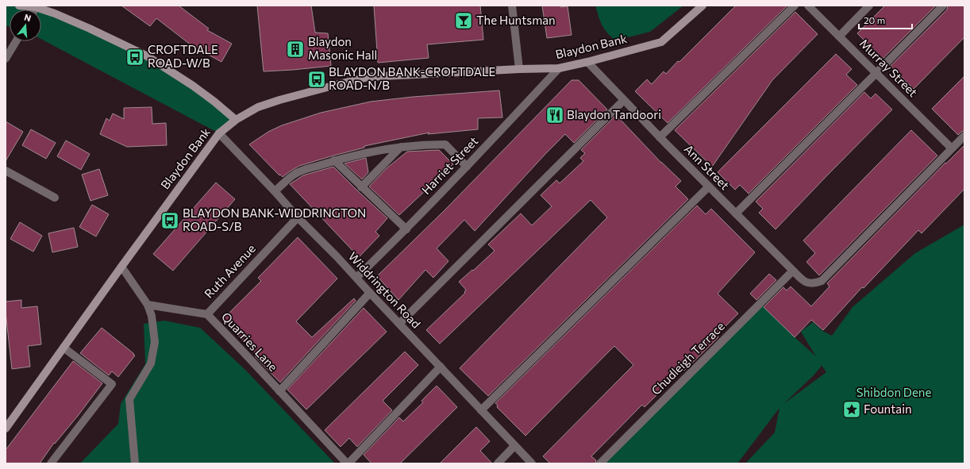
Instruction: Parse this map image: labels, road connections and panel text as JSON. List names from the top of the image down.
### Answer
{
  "streets": {
    "street": [
      "Blaydon Bank",
      "Murray Street",
      "Harriet Street",
      "Ann Street",
      "Ruth Avenue",
      "Widdrington Road",
      "Quarries Lane",
      "Chudleigh Terrace"
    ]
  },
  "crossings": [
    ["Blaydon Bank", "Harriet Street"],
    ["Blaydon Bank", "Ann Street"],
    ["Blaydon Bank", "Widdrington Road"],
    ["Murray Street", "Ann Street"],
    ["Harriet Street", "Widdrington Road"],
    ["Ann Street", "Chudleigh Terrace"],
    ["Ruth Avenue", "Widdrington Road"],
    ["Ruth Avenue", "Quarries Lane"]
  ],
  "parks": ["Shibdon Dene"],
  "places": {
    "bar": ["The Huntsman"],
    "building": ["Blaydon Masonic Hall"],
    "bus stop": ["CROFTDALE ROAD-W/B", "BLAYDON BANK-CROFTDALE ROAD-N/B", "BLAYDON BANK-WIDDRINGTON ROAD-S/B"],
    "restaurant": ["Blaydon Tandoori"],
    "place": ["Fountain"]
  },
  "scale_bar": "20 m",
  "north": "top"
}
